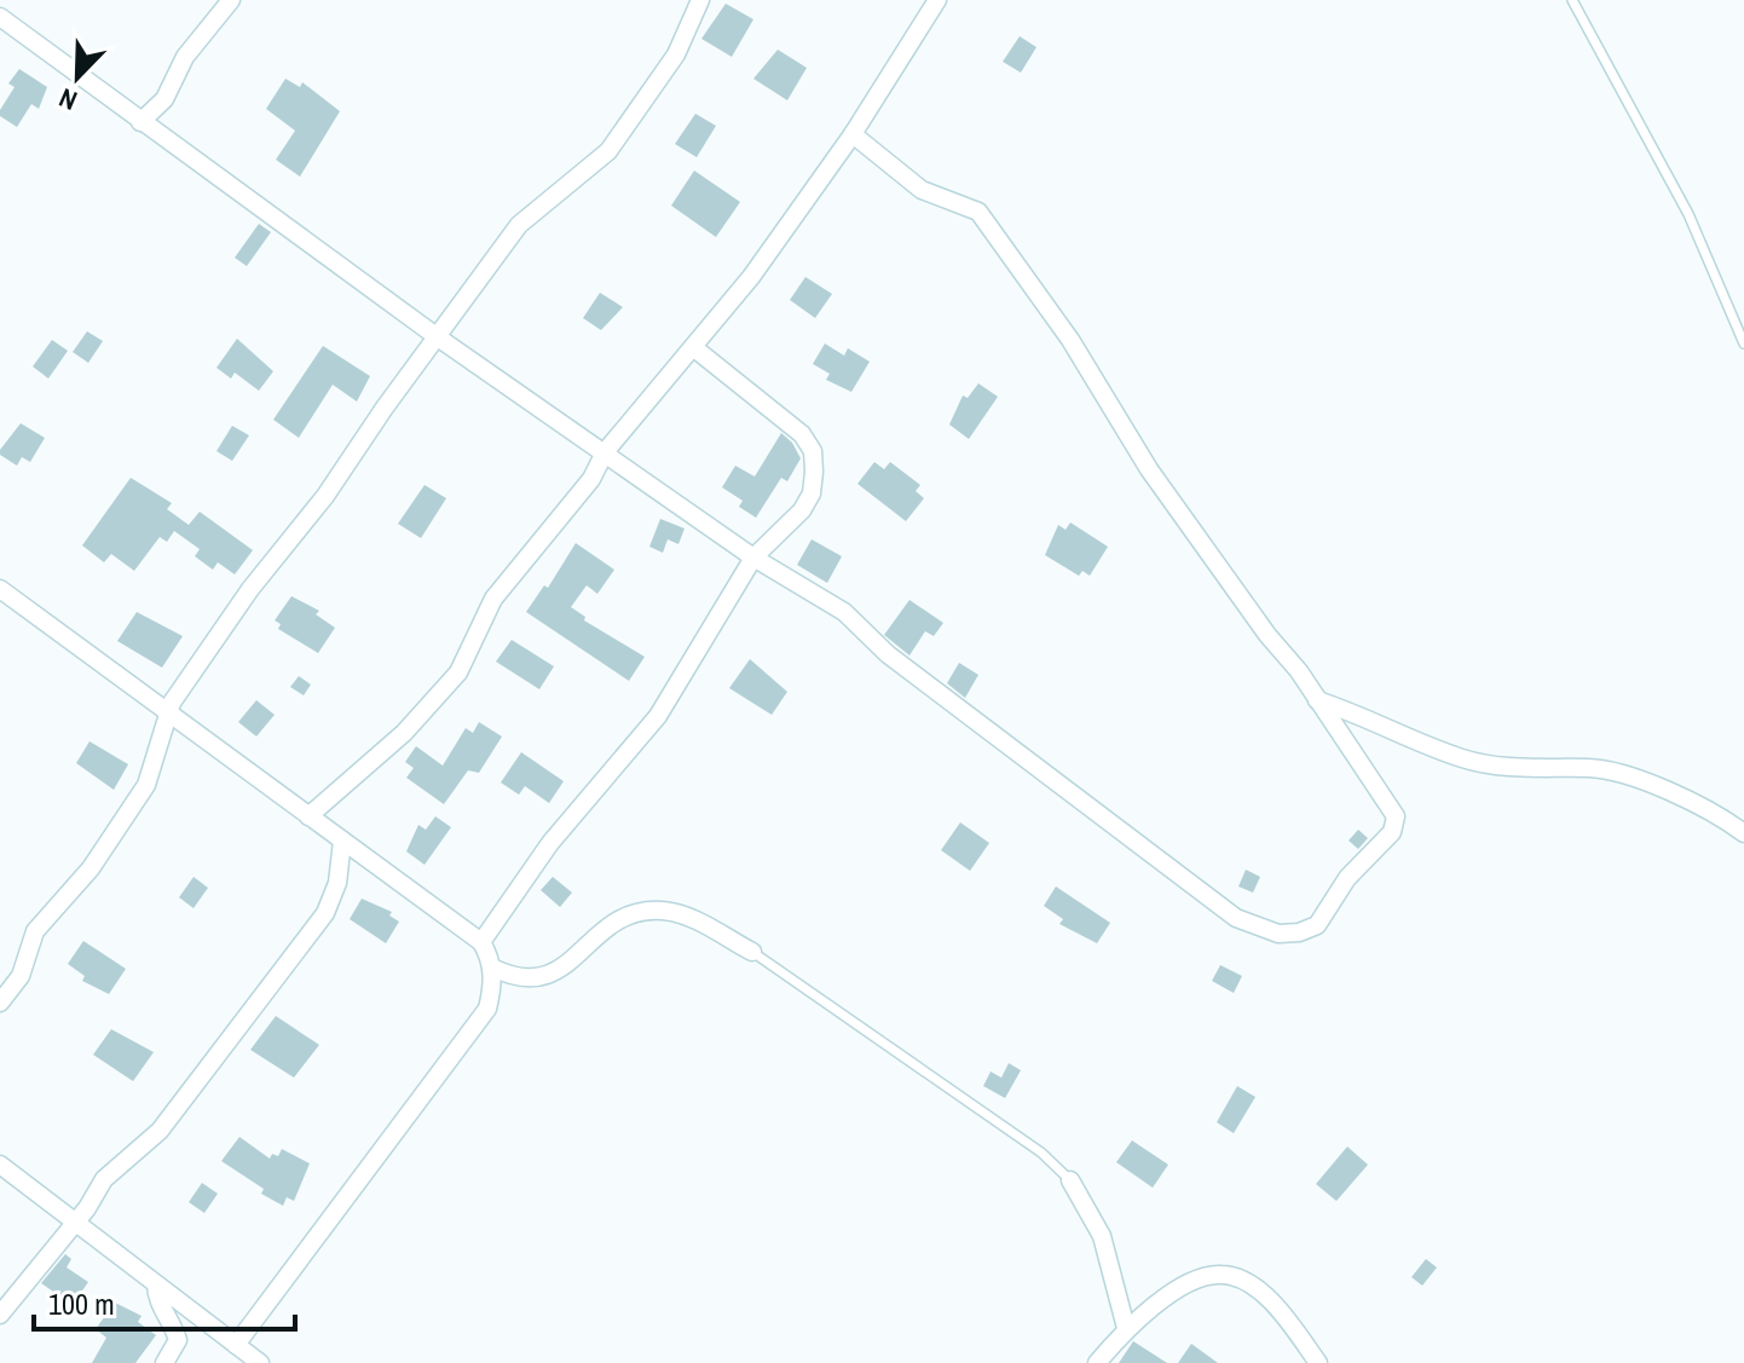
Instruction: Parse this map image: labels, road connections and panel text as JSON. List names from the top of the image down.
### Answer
{
  "scale_bar": "100 m",
  "north": "bottom left"
}
